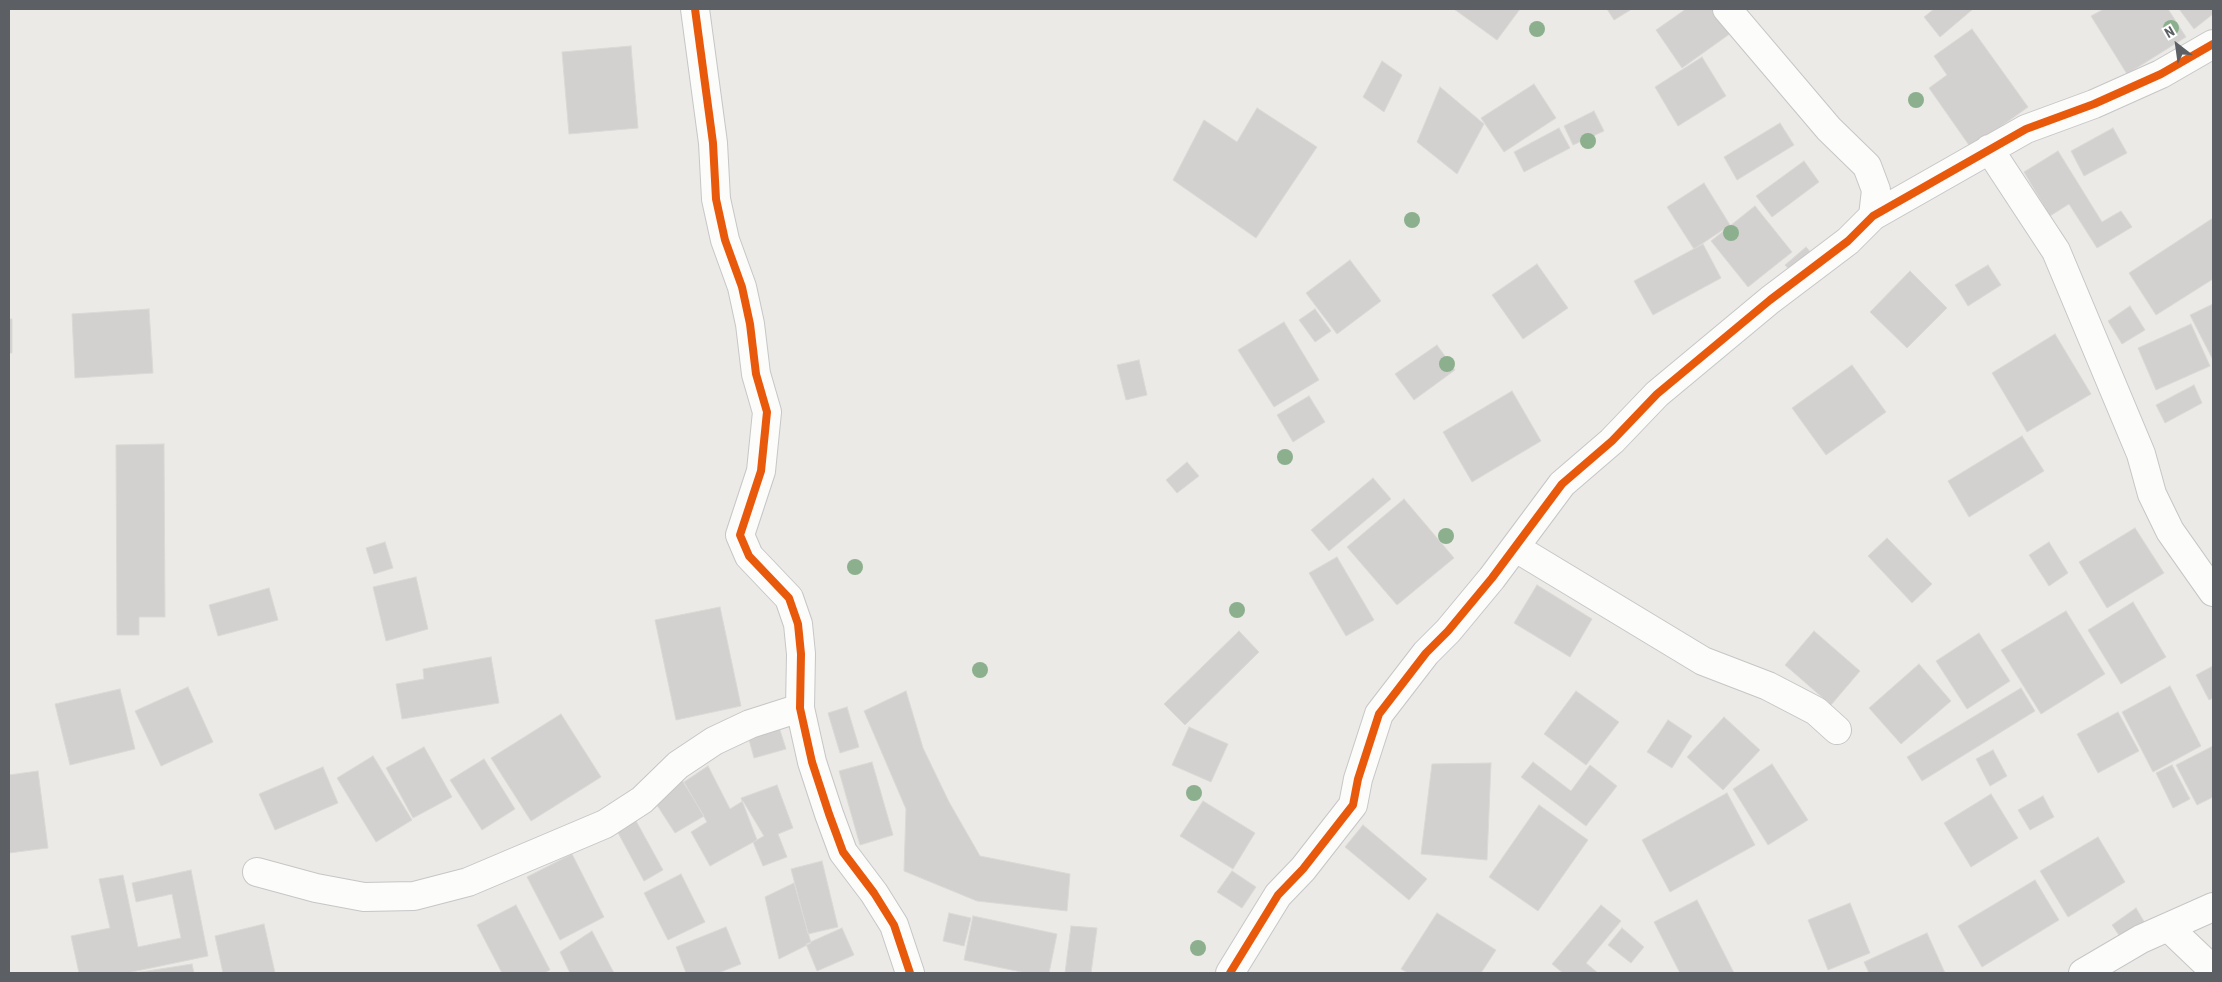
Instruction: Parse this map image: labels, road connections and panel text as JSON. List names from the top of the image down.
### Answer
{
  "north": "top left"
}
